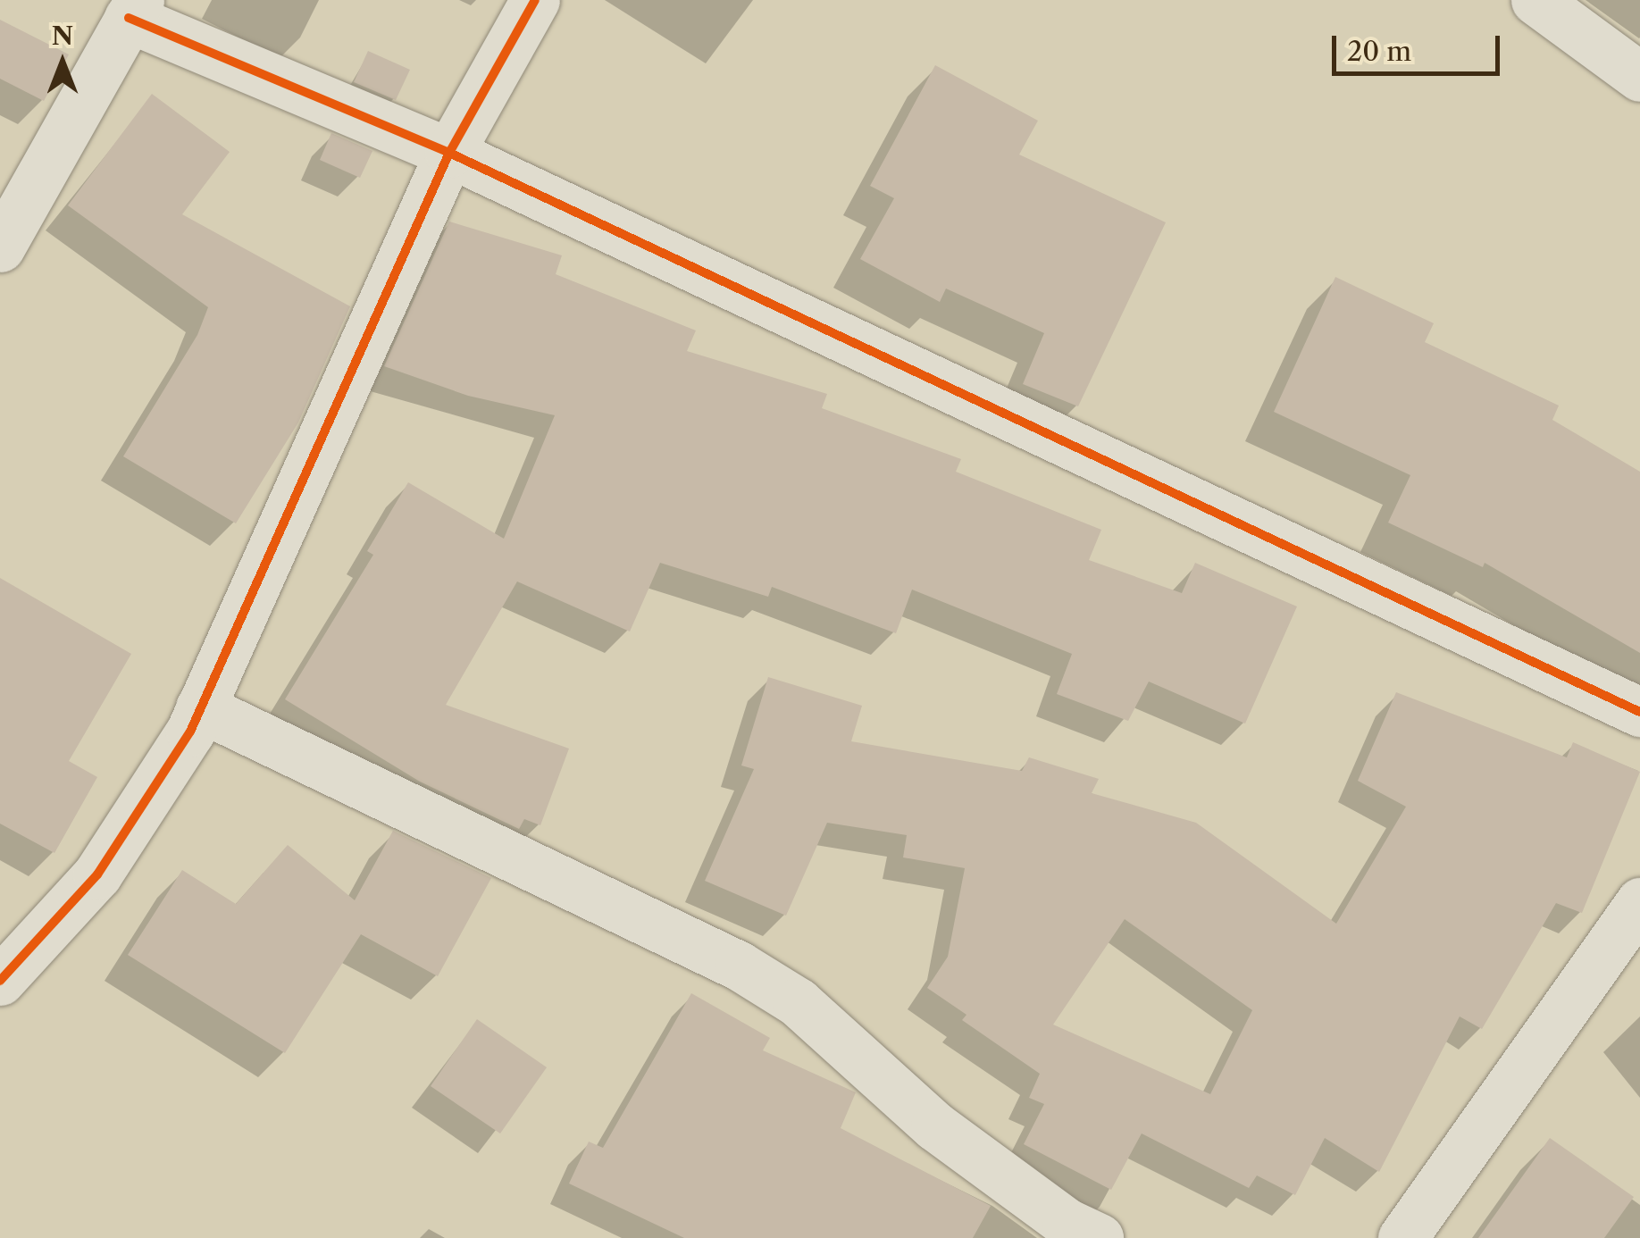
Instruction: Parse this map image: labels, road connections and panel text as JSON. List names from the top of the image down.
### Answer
{
  "scale_bar": "20 m",
  "north": "top"
}
